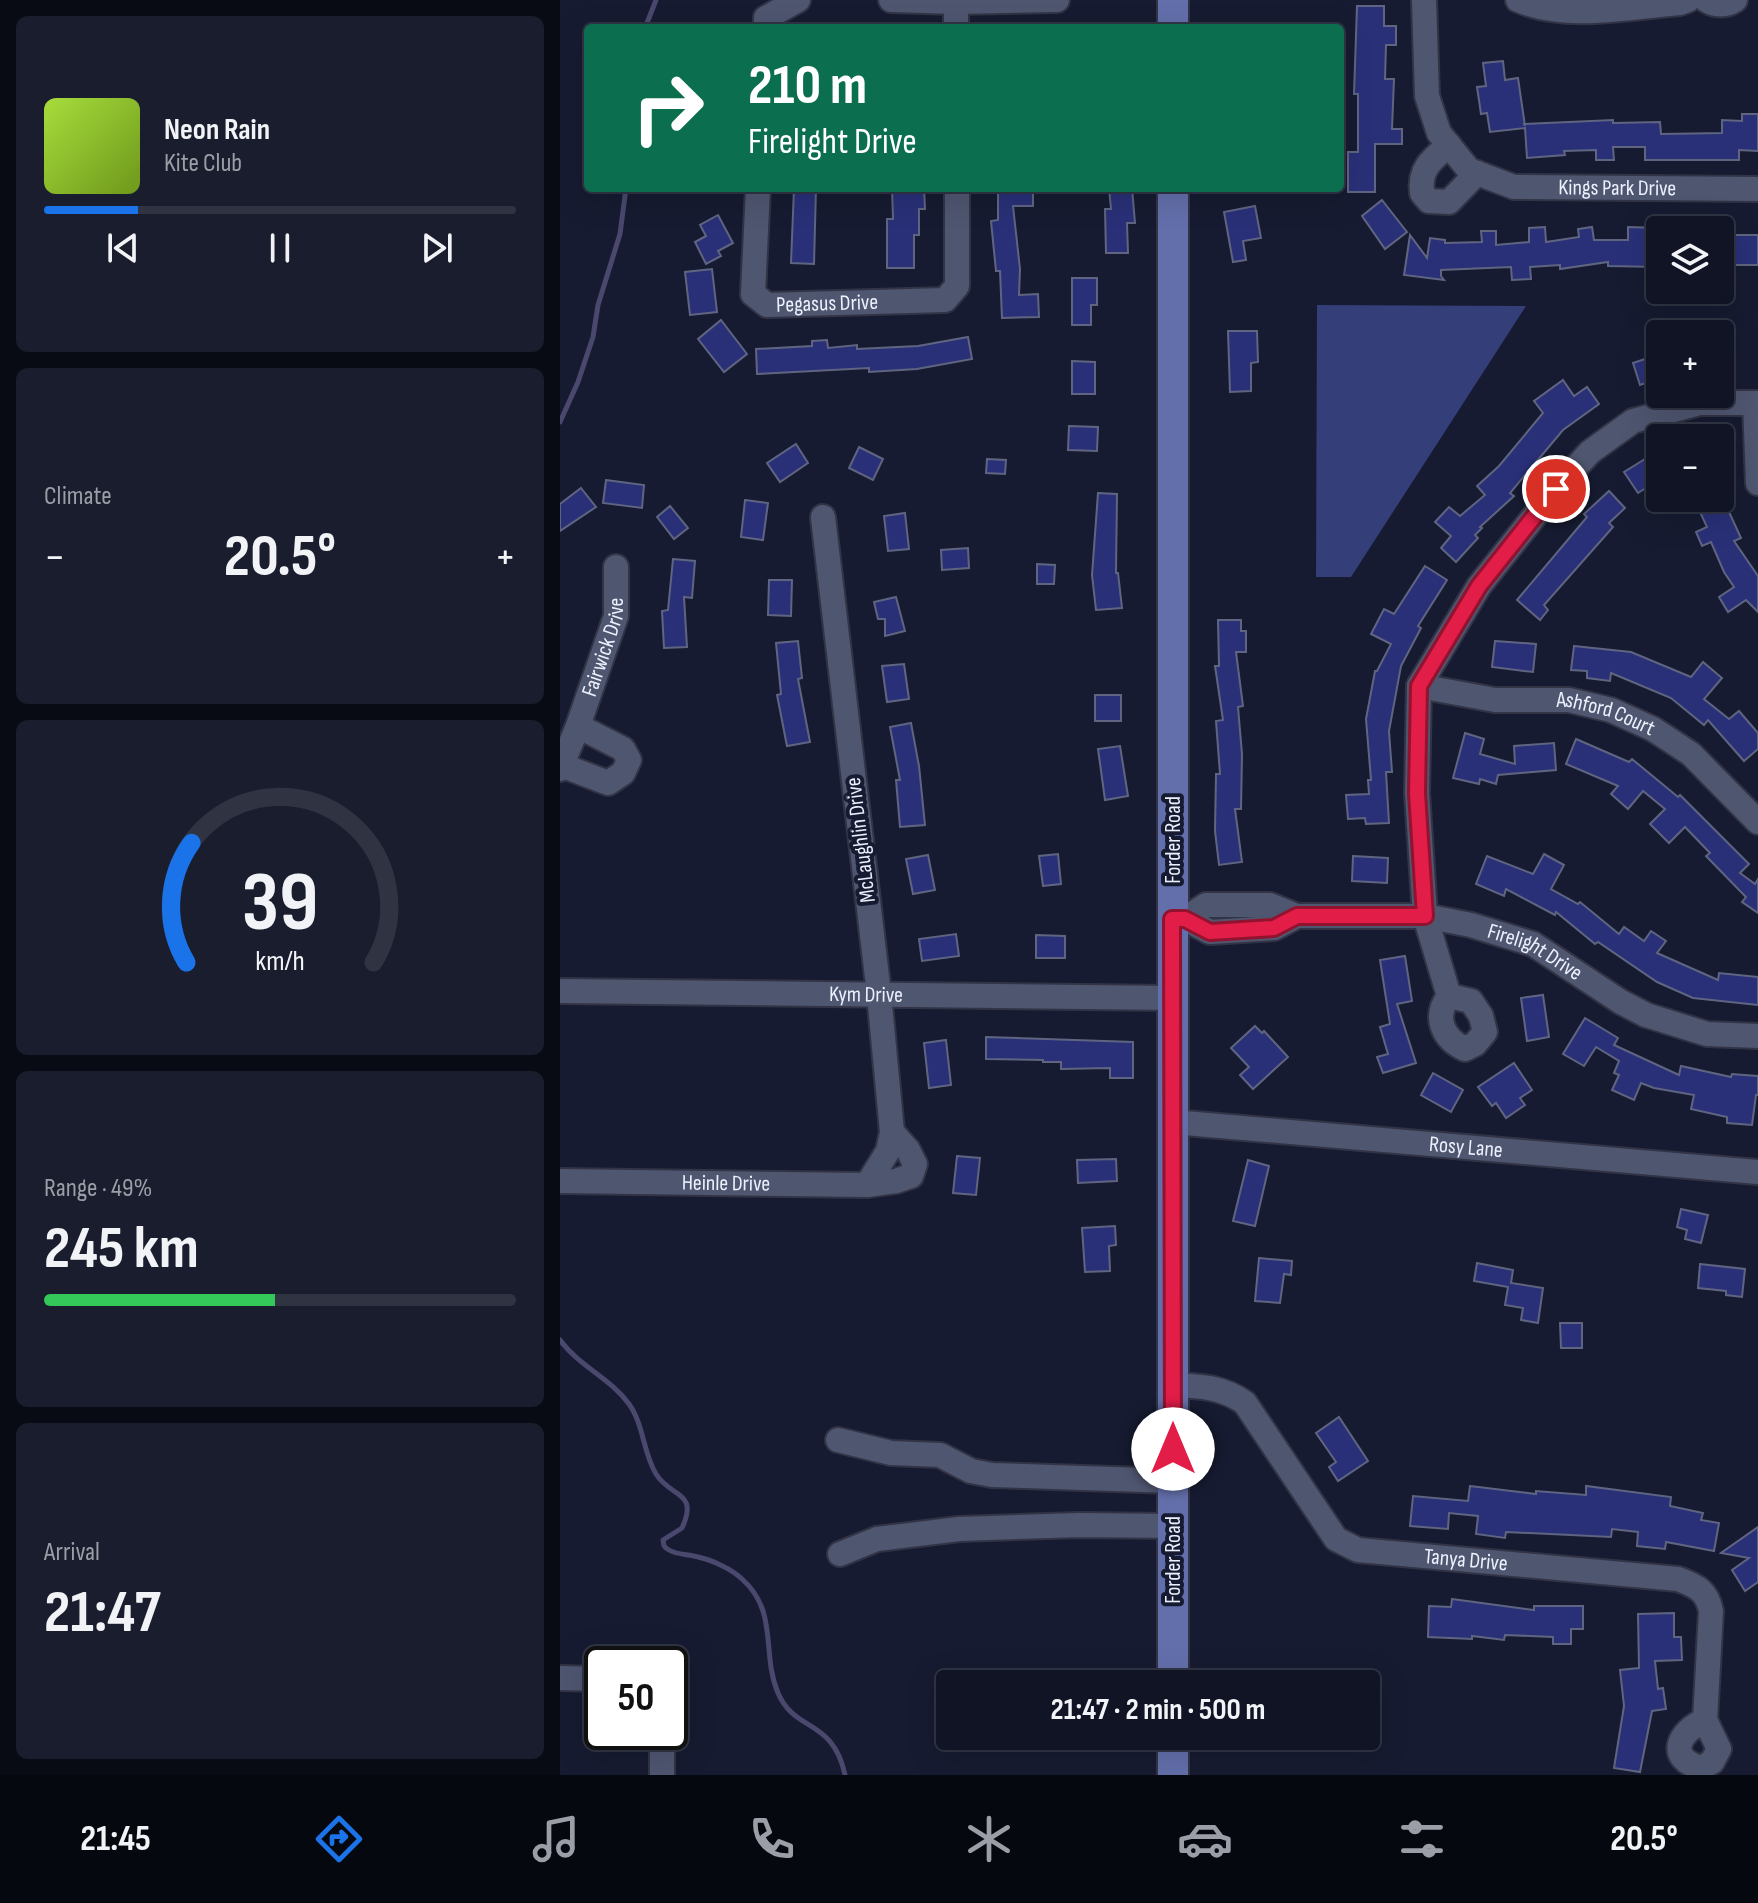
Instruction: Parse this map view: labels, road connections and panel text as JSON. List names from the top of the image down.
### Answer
{
  "streets": {
    "main road": ["Forder Road"],
    "street": [
      "Kings Park Drive",
      "Pegasus Drive",
      "Fairwick Drive",
      "Ashford Court",
      "McLaughlin Drive",
      "Firelight Drive",
      "Kym Drive",
      "Rosy Lane",
      "Heinle Drive",
      "Tanya Drive"
    ]
  },
  "crossings": [
    ["McLaughlin Drive", "Kym Drive"],
    ["McLaughlin Drive", "Heinle Drive"],
    ["Forder Road", "Firelight Drive"],
    ["Forder Road", "Kym Drive"],
    ["Forder Road", "Rosy Lane"],
    ["Forder Road", "Tanya Drive"]
  ],
  "page": {
    "turn": ["210 m", "Firelight Drive"],
    "song": ["Neon Rain", "Kite Club"],
    "map_buttons": ["+", "−"],
    "tile": [
      "Climate",
      ["Range · 49%", "245 km"],
      ["Arrival", "21:47"]
    ],
    "heat": ["−", "20.5°", "+"],
    "limit": "50",
    "trip": "21:47 · 2 min · 500 m",
    "tabs": ["21:45", "20.5°"],
    "gauge": ["39", "km/h"]
  }
}
